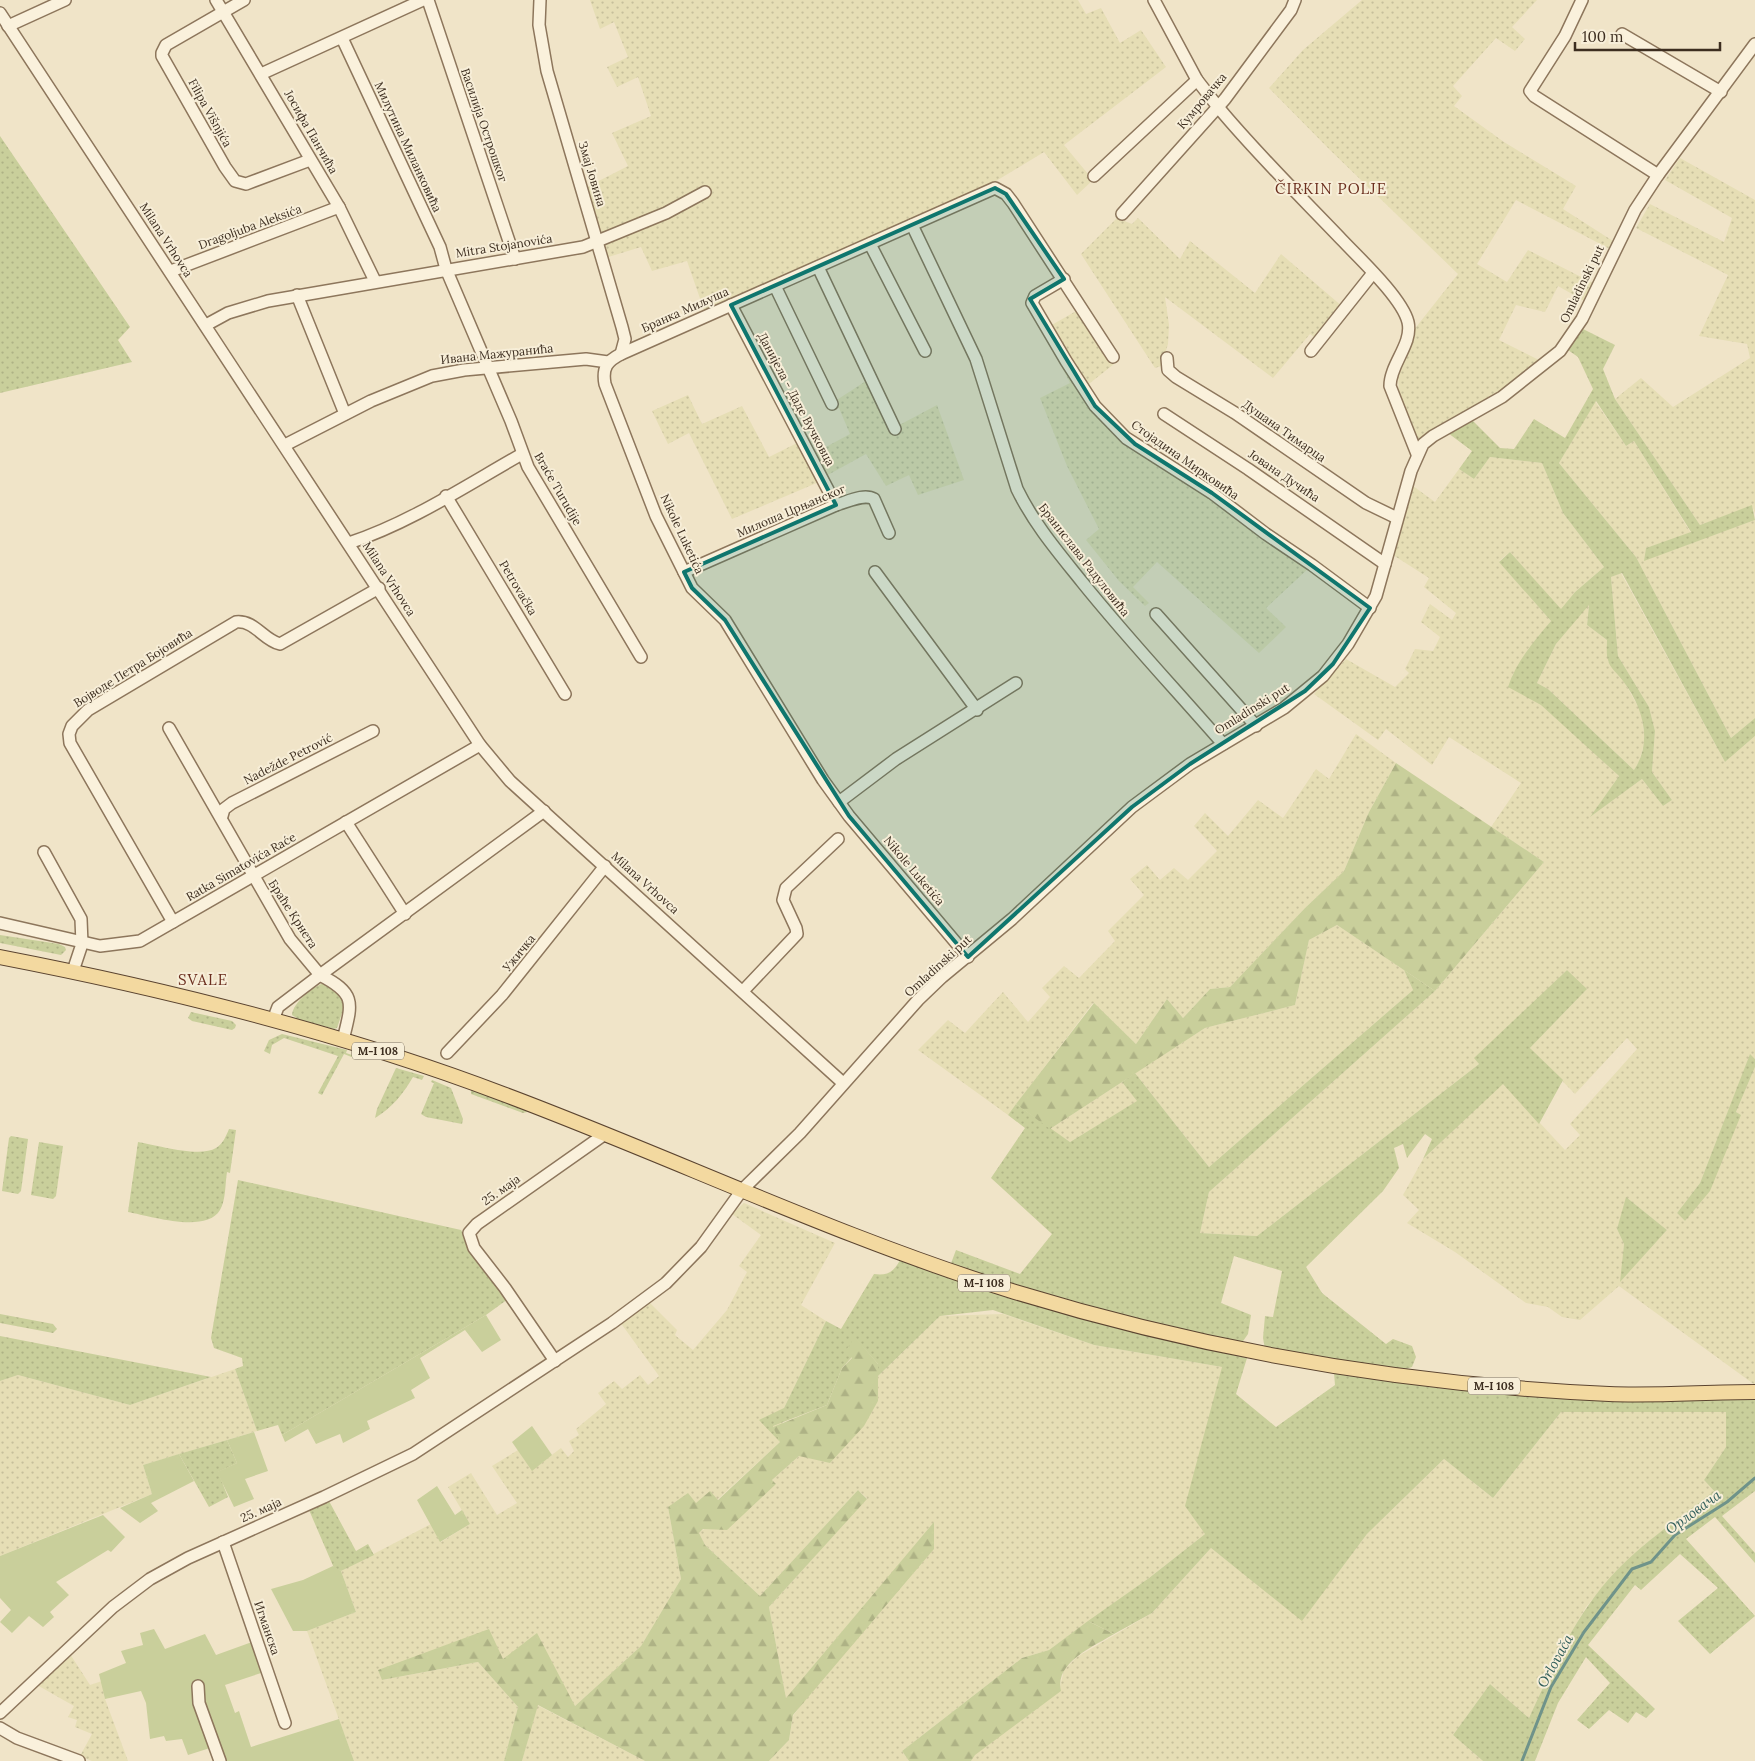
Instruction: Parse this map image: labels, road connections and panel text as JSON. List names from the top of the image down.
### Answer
{
  "streets": {
    "main road": ["M-I 108"],
    "street": [
      "Кумровачка",
      "Filipa Višnjića",
      "Василија Острошког",
      "Јосифа Панчића",
      "Милутина Миланковића",
      "Змај Јовина",
      "Dragoljuba Aleksića",
      "Milana Vrhovca",
      "Mitra Stojanovića",
      "Omladinski put",
      "Бранка Миљуша",
      "Ивана Мажуранића",
      "Данијела - Даде Вучковца",
      "Душана Тимарца",
      "Стојадина Мирковића",
      "Јована Дучића",
      "Braće Turudije",
      "Милоша Црњанског",
      "Nikole Luketića",
      "Бранислава Радуловића",
      "Petrovačka",
      "Војводе Петра Бојовића",
      "Nadežde Petrović",
      "Ratka Simatovića Raće",
      "Браће Крнета",
      "Ужичка",
      "25. маја",
      "Игманска"
    ]
  },
  "crossings": [
    ["Filipa Višnjića", "Јосифа Панчића"],
    ["Василија Острошког", "Mitra Stojanovića"],
    ["Јосифа Панчића", "Dragoljuba Aleksića"],
    ["Јосифа Панчића", "Mitra Stojanovića"],
    ["Милутина Миланковића", "Mitra Stojanovića"],
    ["Милутина Миланковића", "Braće Turudije"],
    ["Змај Јовина", "Mitra Stojanovića"],
    ["Змај Јовина", "Бранка Миљуша"],
    ["Dragoljuba Aleksića", "Milana Vrhovca"],
    ["Milana Vrhovca", "Mitra Stojanovića"],
    ["Milana Vrhovca", "Omladinski put"],
    ["Milana Vrhovca", "Ивана Мажуранића"],
    ["Milana Vrhovca", "Војводе Петра Бојовића"],
    ["Milana Vrhovca", "Ratka Simatovića Raće"],
    ["Milana Vrhovca", "Ужичка"],
    ["Mitra Stojanovića", "Braće Turudije"],
    ["Omladinski put", "Душана Тимарца"],
    ["Omladinski put", "Стојадина Мирковића"],
    ["Omladinski put", "Јована Дучића"],
    ["Omladinski put", "Nikole Luketića"],
    ["Omladinski put", "Бранислава Радуловића"],
    ["Omladinski put", "M-I 108"],
    ["Omladinski put", "25. маја"],
    ["Бранка Миљуша", "Ивана Мажуранића"],
    ["Бранка Миљуша", "Данијела - Даде Вучковца"],
    ["Бранка Миљуша", "Стојадина Мирковића"],
    ["Бранка Миљуша", "Nikole Luketića"],
    ["Бранка Миљуша", "Бранислава Радуловића"],
    ["Ивана Мажуранића", "Braće Turudije"],
    ["Ивана Мажуранића", "Nikole Luketića"],
    ["Данијела - Даде Вучковца", "Милоша Црњанског"],
    ["Милоша Црњанског", "Nikole Luketića"],
    ["Војводе Петра Бојовића", "Ratka Simatovića Raće"],
    ["Nadežde Petrović", "Браће Крнета"],
    ["Ratka Simatovića Raće", "Браће Крнета"],
    ["Браће Крнета", "M-I 108"],
    ["M-I 108", "25. маја"],
    ["25. маја", "Игманска"]
  ],
  "districts": ["ČIRKIN POLJE", "SVALE"],
  "water": ["Орловача", "Orlovača"],
  "scale_bar": "100 m"
}
